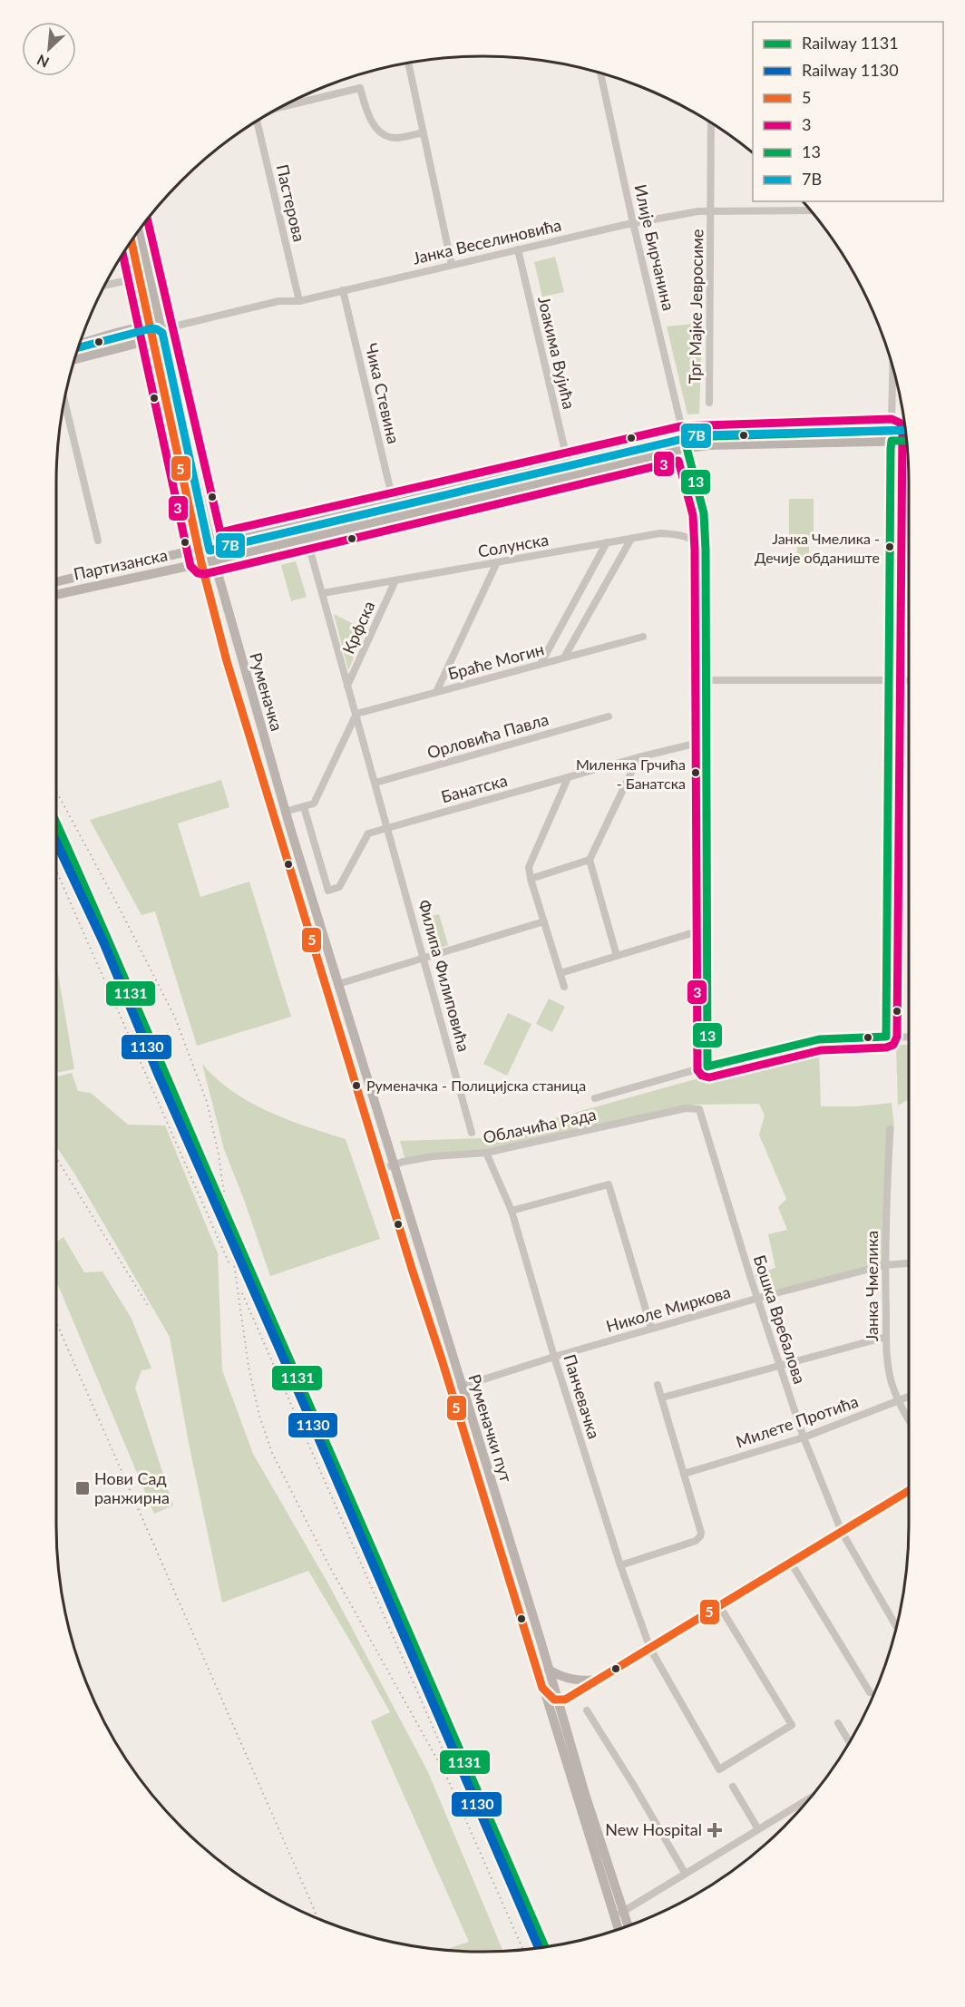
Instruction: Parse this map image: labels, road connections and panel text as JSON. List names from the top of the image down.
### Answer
{
  "streets": {
    "main road": ["Партизанска", "Руменачка", "Руменачки пут"],
    "street": [
      "Пастерова",
      "Јанка Веселиновића",
      "Илије Бирчанина",
      "Трг Мајке Јевросиме",
      "Јоакима Вујића",
      "Чика Стевина",
      "Солунска",
      "Крфска",
      "Браће Могин",
      "Орловића Павла",
      "Банатска",
      "Филипа Филиповића",
      "Облачића Рада",
      "Јанка Чмелика",
      "Николе Миркова",
      "Бошка Вребалова",
      "Панчевачка",
      "Милете Протића"
    ]
  },
  "crossings": [
    ["Пастерова", "Јанка Веселиновића"],
    ["Јанка Веселиновића", "Илије Бирчанина"],
    ["Јанка Веселиновића", "Трг Мајке Јевросиме"],
    ["Јанка Веселиновића", "Јоакима Вујића"],
    ["Јанка Веселиновића", "Чика Стевина"],
    ["Јанка Веселиновића", "Руменачка"],
    ["Илије Бирчанина", "Солунска"],
    ["Илије Бирчанина", "Партизанска"],
    ["Илије Бирчанина", "Банатска"],
    ["Илије Бирчанина", "Облачића Рада"],
    ["Јоакима Вујића", "Партизанска"],
    ["Чика Стевина", "Партизанска"],
    ["Солунска", "Крфска"],
    ["Солунска", "Филипа Филиповића"],
    ["Партизанска", "Руменачка"],
    ["Партизанска", "Филипа Филиповића"],
    ["Крфска", "Филипа Филиповића"],
    ["Браће Могин", "Филипа Филиповића"],
    ["Руменачка", "Облачића Рада"],
    ["Руменачка", "Руменачки пут"],
    ["Орловића Павла", "Филипа Филиповића"],
    ["Банатска", "Филипа Филиповића"],
    ["Облачића Рада", "Бошка Вребалова"],
    ["Облачића Рада", "Панчевачка"],
    ["Облачића Рада", "Руменачки пут"],
    ["Јанка Чмелика", "Николе Миркова"],
    ["Јанка Чмелика", "Милете Протића"],
    ["Николе Миркова", "Бошка Вребалова"],
    ["Николе Миркова", "Панчевачка"],
    ["Николе Миркова", "Руменачки пут"],
    ["Бошка Вребалова", "Милете Протића"]
  ],
  "places": {
    "other": ["Јанка Чмелика - Дечије обданиште", "Миленка Грчића - Банатска", "Руменачка - Полицијска станица"],
    "transit": ["Нови Сад ранжирна"],
    "health": ["New Hospital"]
  },
  "lines": [
    "transit line 3",
    "transit line 5",
    "transit line 7B",
    "transit line 13",
    "rail line 1131",
    "rail line 1130"
  ],
  "legend": [
    "Railway 1131",
    "Railway 1130",
    "5",
    "3",
    "13",
    "7B"
  ],
  "north": "bottom left"
}
